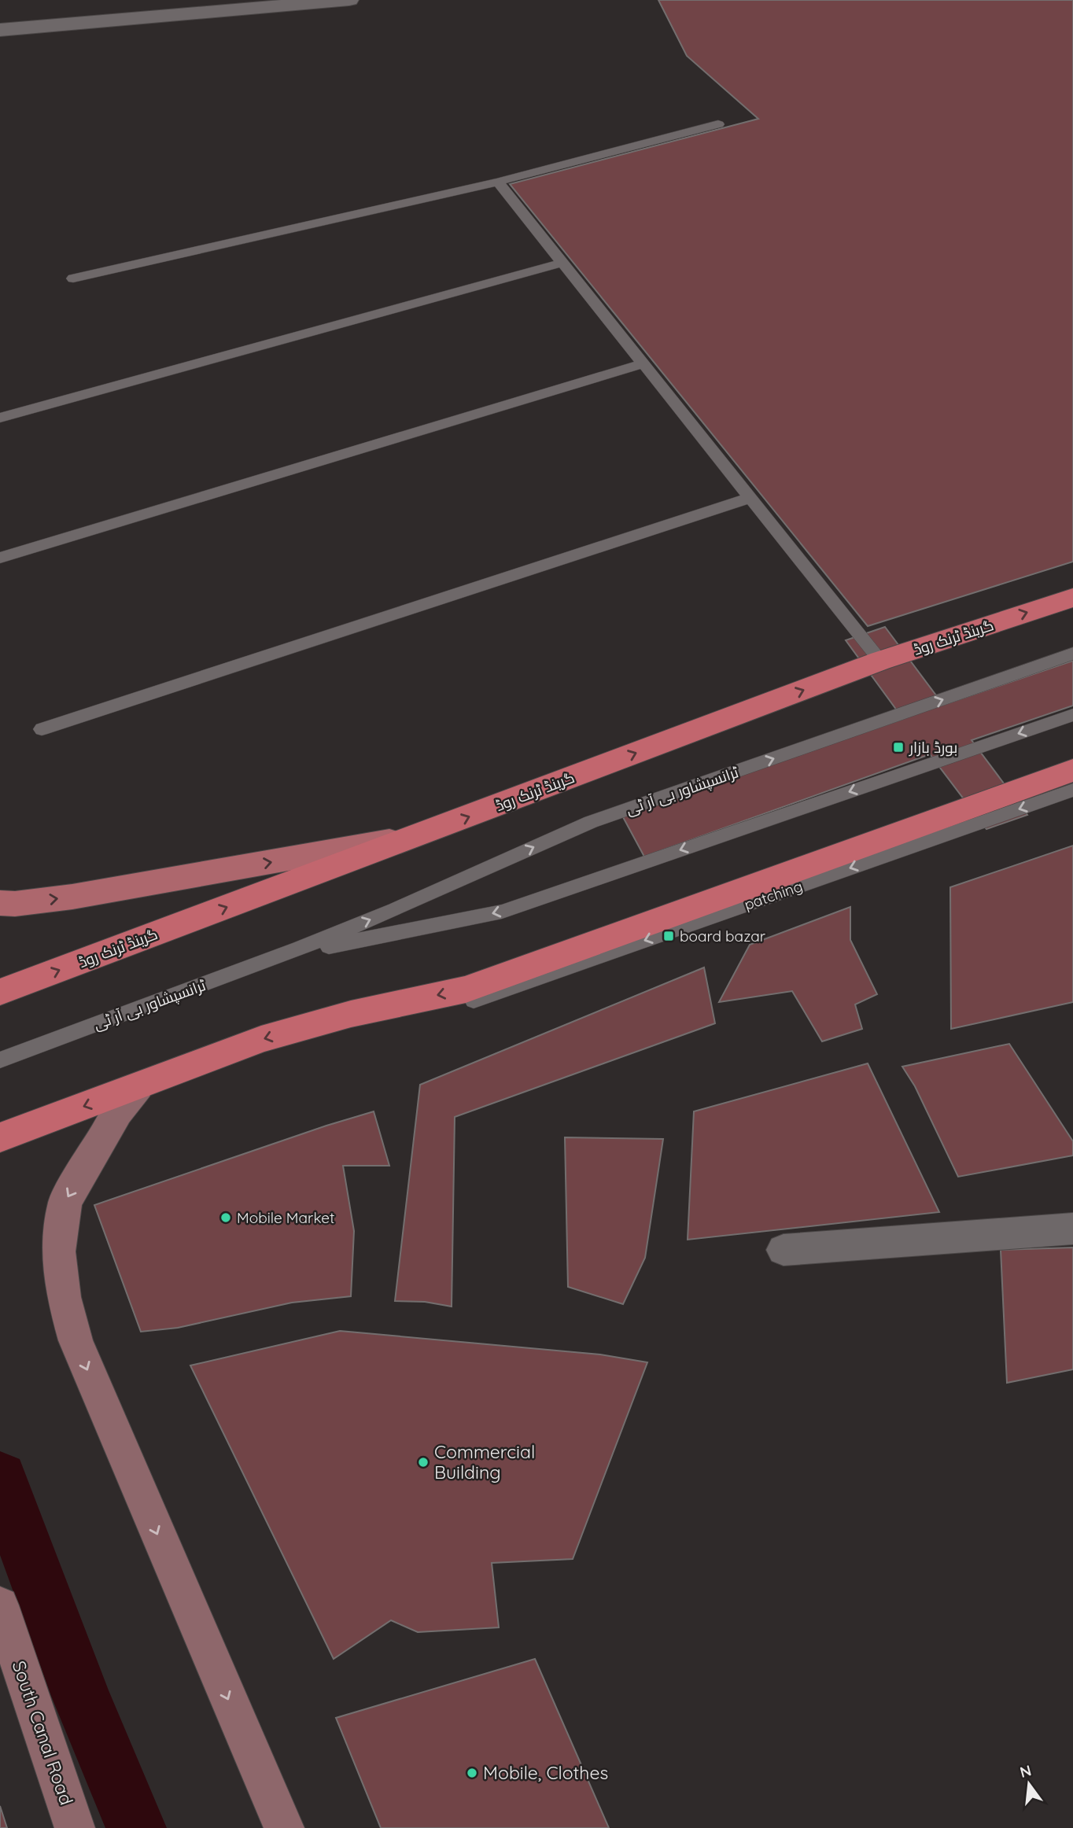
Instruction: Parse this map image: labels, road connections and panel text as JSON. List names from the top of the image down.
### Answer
{
  "streets": {
    "highway": ["گرینڈ ٹرنک روڈ"],
    "main road": ["South Canal Road"],
    "lane": ["ٹرانسپشاور بی آر ٹی", "patching"]
  },
  "one_way": ["patching"],
  "places": {
    "transit": ["بورڈ بازار", "board bazar"],
    "other": ["Mobile Market", "Commercial Building", "Mobile, Clothes"]
  },
  "north": "top"
}
